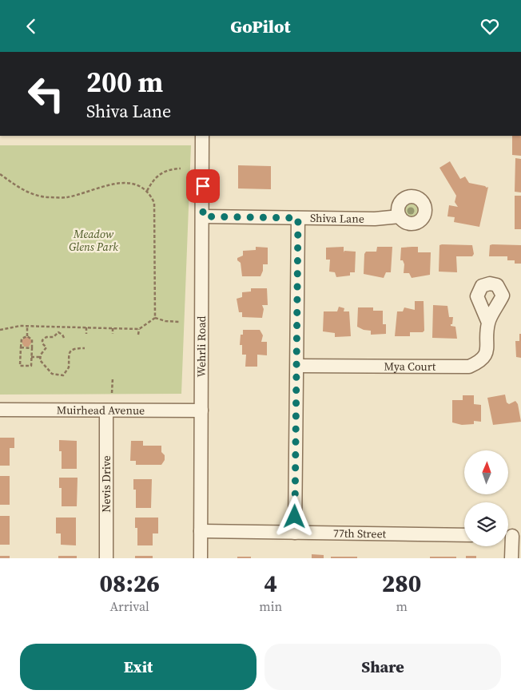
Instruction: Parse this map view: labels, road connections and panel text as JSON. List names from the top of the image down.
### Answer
{
  "streets": {
    "street": [
      "Shiva Lane",
      "Wehrli Road",
      "Mya Court",
      "Muirhead Avenue",
      "Nevis Drive",
      "77th Street"
    ]
  },
  "crossings": [
    ["Shiva Lane", "Wehrli Road"],
    ["Wehrli Road", "Muirhead Avenue"],
    ["Wehrli Road", "77th Street"],
    ["Muirhead Avenue", "Nevis Drive"]
  ],
  "parks": ["Meadow Glens Park"],
  "north": "top",
  "page": {
    "header": "GoPilot",
    "turn": ["200 m", "Shiva Lane"],
    "eta": [
      "08:26",
      "Arrival",
      "4",
      "min",
      "280",
      "m"
    ],
    "buttons": ["Exit", "Share"]
  }
}
